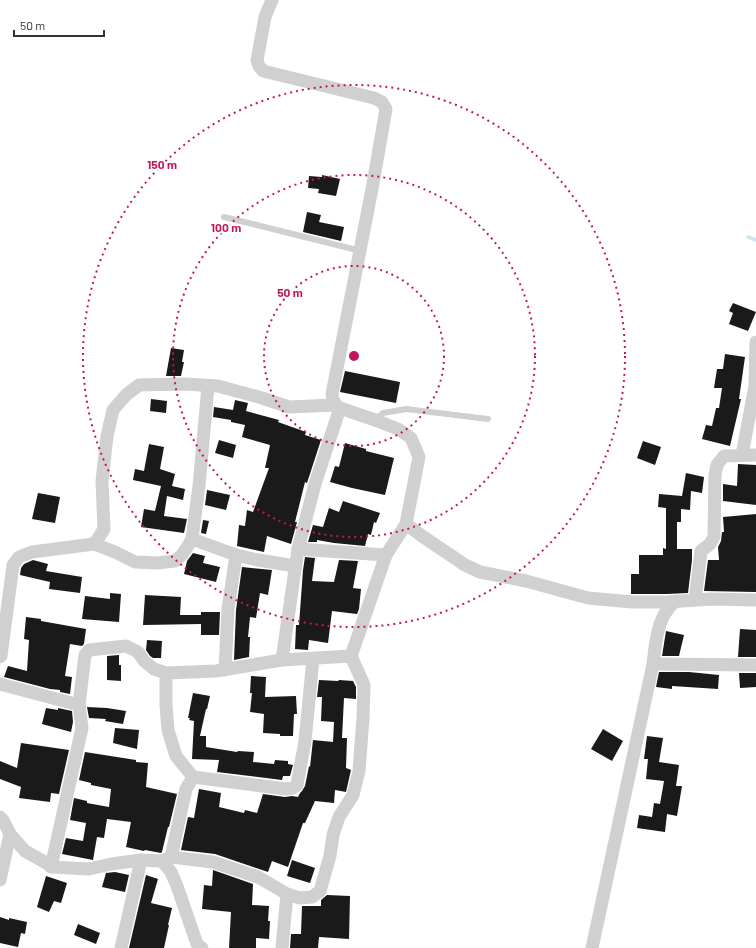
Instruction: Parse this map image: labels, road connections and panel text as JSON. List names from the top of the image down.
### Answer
{
  "scale_bar": "50 m",
  "rings": ["150 m", "100 m", "50 m"]
}
